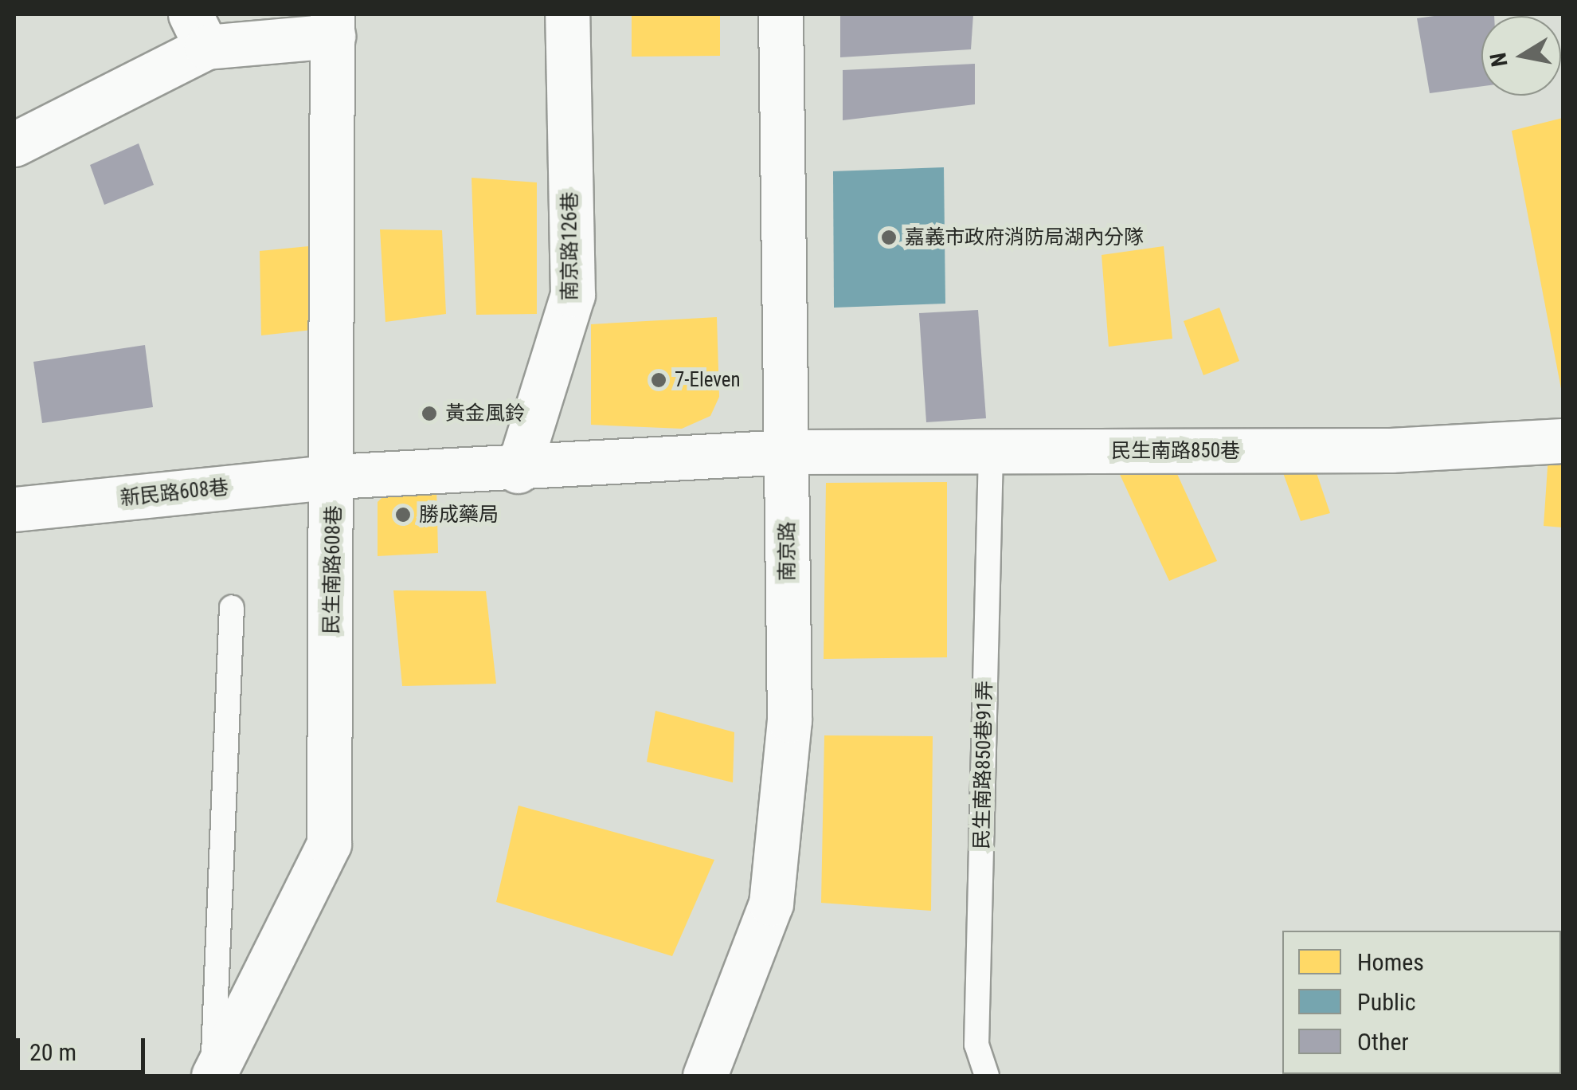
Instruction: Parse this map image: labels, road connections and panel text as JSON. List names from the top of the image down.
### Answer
{
  "streets": {
    "street": [
      "南京路126巷",
      "民生南路850巷",
      "新民路608巷",
      "南京路",
      "民生南路608巷"
    ],
    "lane": ["民生南路850巷91弄"]
  },
  "crossings": [
    ["民生南路850巷", "南京路"],
    ["民生南路850巷", "民生南路850巷91弄"],
    ["新民路608巷", "民生南路608巷"]
  ],
  "places": [
    "嘉義市政府消防局湖內分隊",
    "7-Eleven",
    "黃金風鈴",
    "勝成藥局"
  ],
  "legend": ["Homes", "Public", "Other"],
  "scale_bar": "20 m",
  "north": "left"
}
